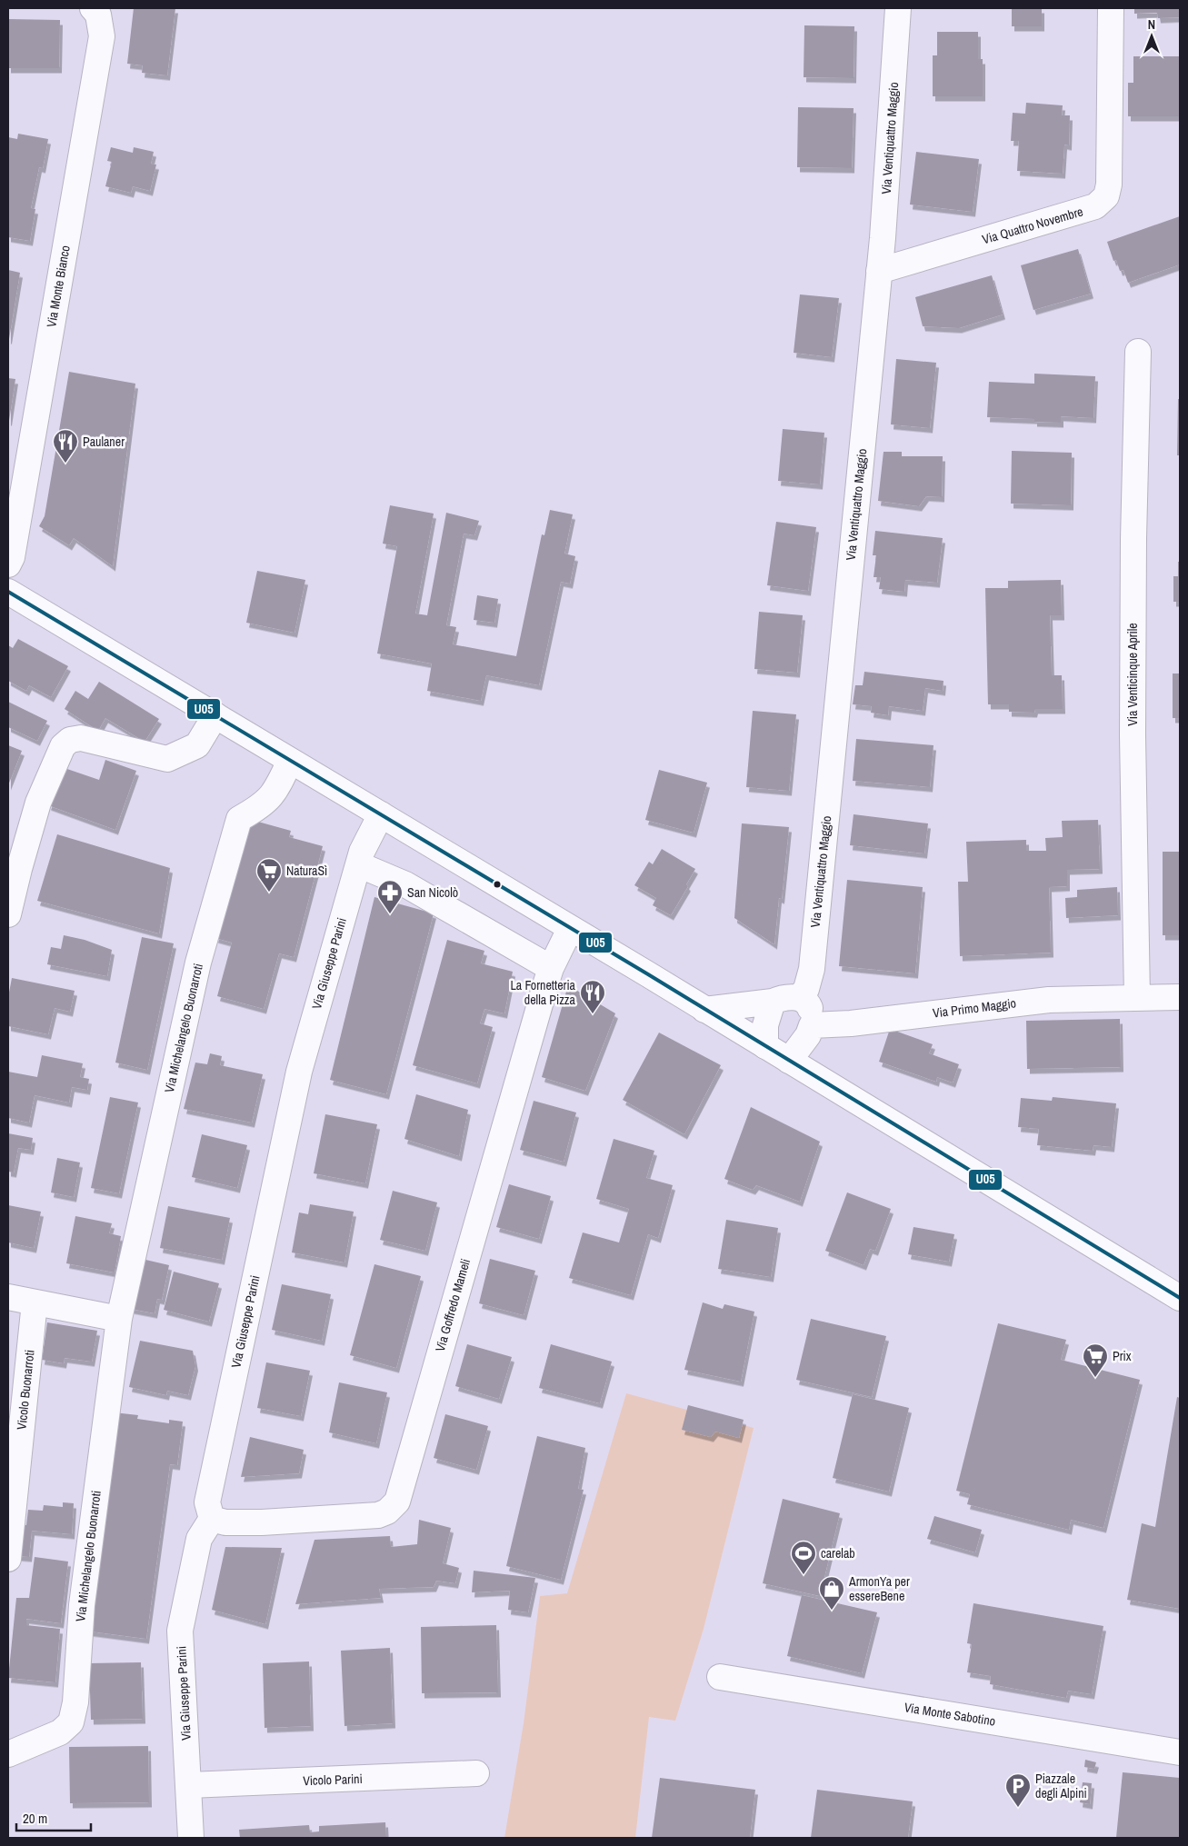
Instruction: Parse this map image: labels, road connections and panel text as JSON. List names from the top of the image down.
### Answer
{
  "streets": {
    "street": [
      "Via Ventiquattro Maggio",
      "Via Quattro Novembre",
      "Via Monte Bianco",
      "Via Venticinque Aprile",
      "Via Giuseppe Parini",
      "Via Primo Maggio",
      "Via Michelangelo Buonarroti",
      "Via Goffredo Mameli",
      "Vicolo Buonarroti",
      "Via Monte Sabotino",
      "Vicolo Parini"
    ]
  },
  "crossings": [
    ["Via Ventiquattro Maggio", "Via Quattro Novembre"],
    ["Via Ventiquattro Maggio", "Via Primo Maggio"],
    ["Via Venticinque Aprile", "Via Primo Maggio"],
    ["Via Giuseppe Parini", "Via Goffredo Mameli"],
    ["Via Giuseppe Parini", "Vicolo Parini"]
  ],
  "places": {
    "restaurant": ["Paulaner", "La Fornetteria della Pizza"],
    "supermarket": ["NaturaSì", "Prix"],
    "pharmacy": ["San Nicolò"],
    "sports": ["carelab"],
    "shop": ["ArmonYa per essereBene"],
    "parking": ["Piazzale degli Alpini"]
  },
  "lines": ["transit line U05"],
  "scale_bar": "20 m",
  "north": "top"
}
